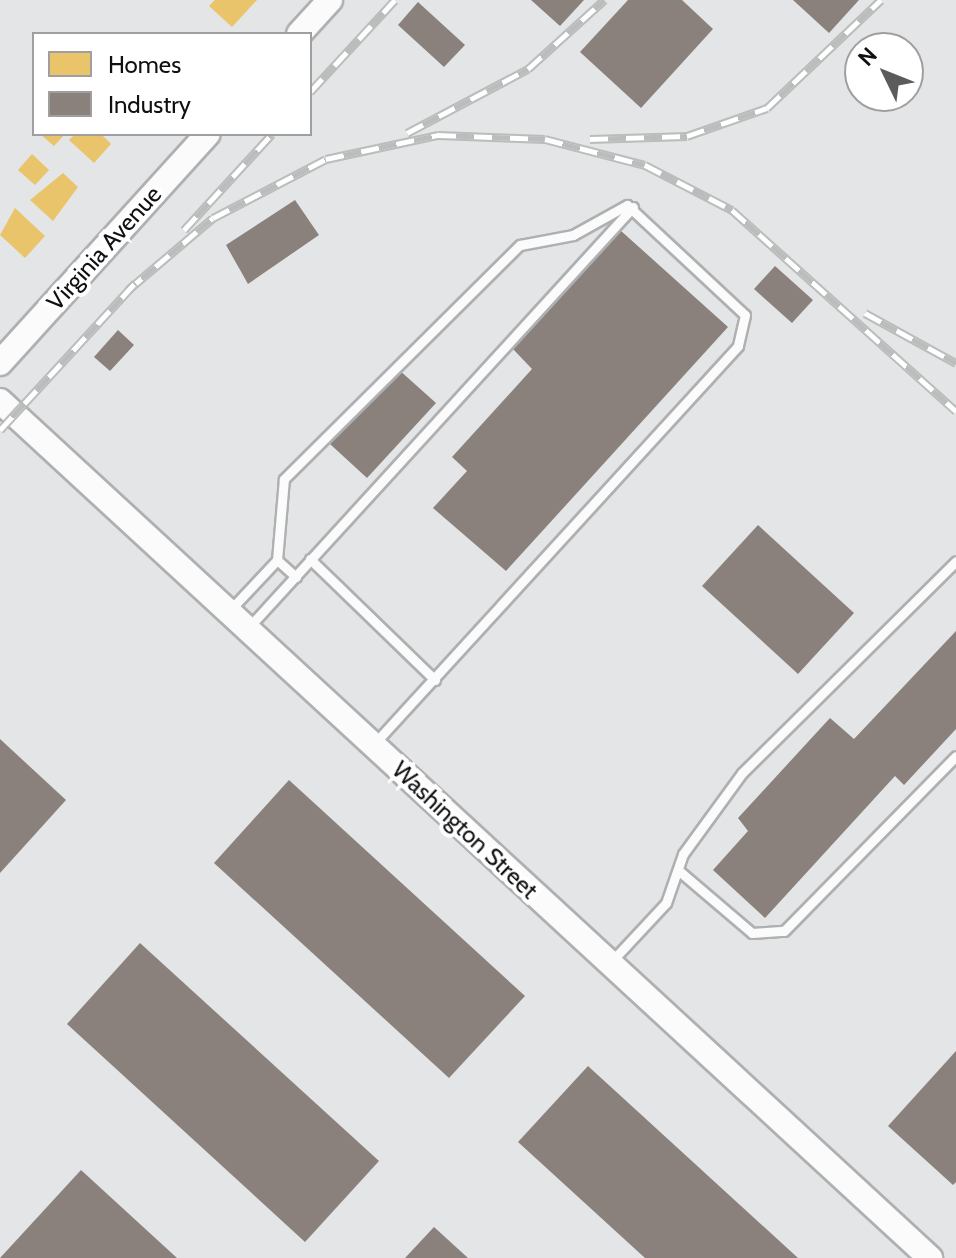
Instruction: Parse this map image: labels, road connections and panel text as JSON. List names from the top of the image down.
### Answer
{
  "streets": {
    "street": ["Virginia Avenue", "Washington Street"]
  },
  "legend": ["Homes", "Industry"],
  "north": "top left"
}
